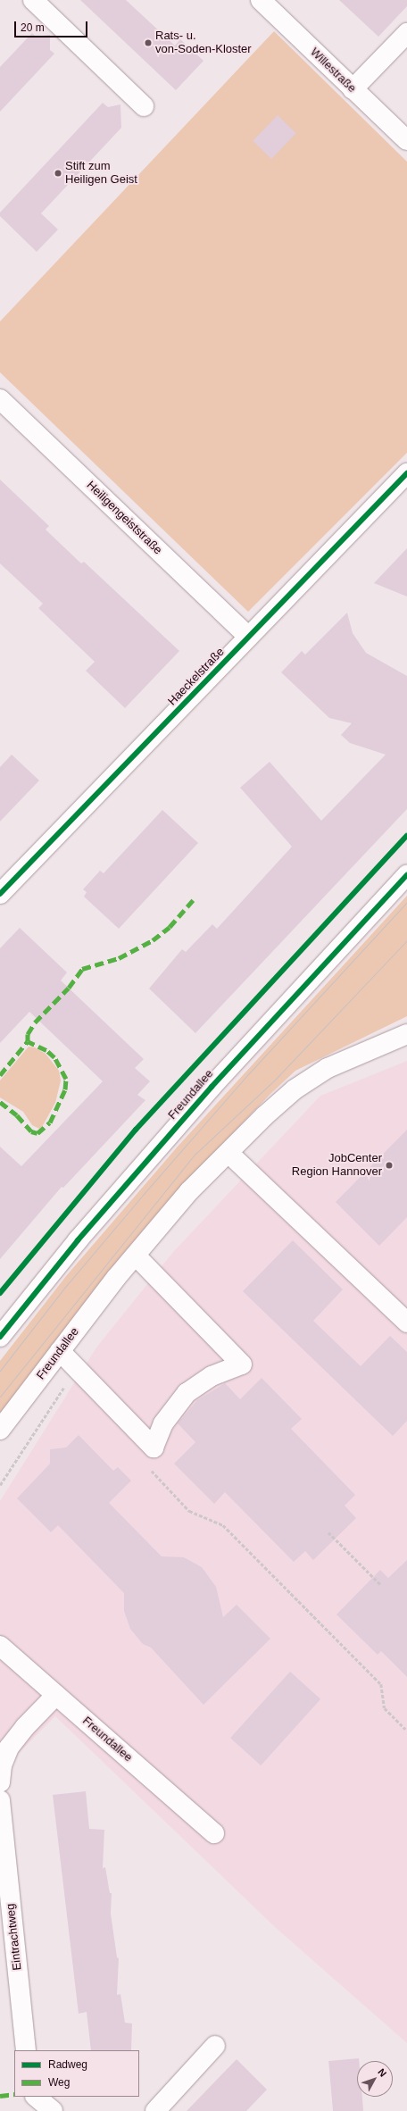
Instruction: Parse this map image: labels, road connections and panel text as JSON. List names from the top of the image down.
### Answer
{
  "streets": {
    "street": [
      "Willestraße",
      "Heiligengeiststraße",
      "Haeckelstraße",
      "Freundallee",
      "Eintrachtweg"
    ]
  },
  "crossings": [
    ["Heiligengeiststraße", "Haeckelstraße"]
  ],
  "places": ["Rats- u. von-Soden-Kloster", "Stift zum Heiligen Geist", "JobCenter Region Hannover"],
  "legend": ["Radweg", "Weg"],
  "scale_bar": "20 m",
  "north": "top right"
}
